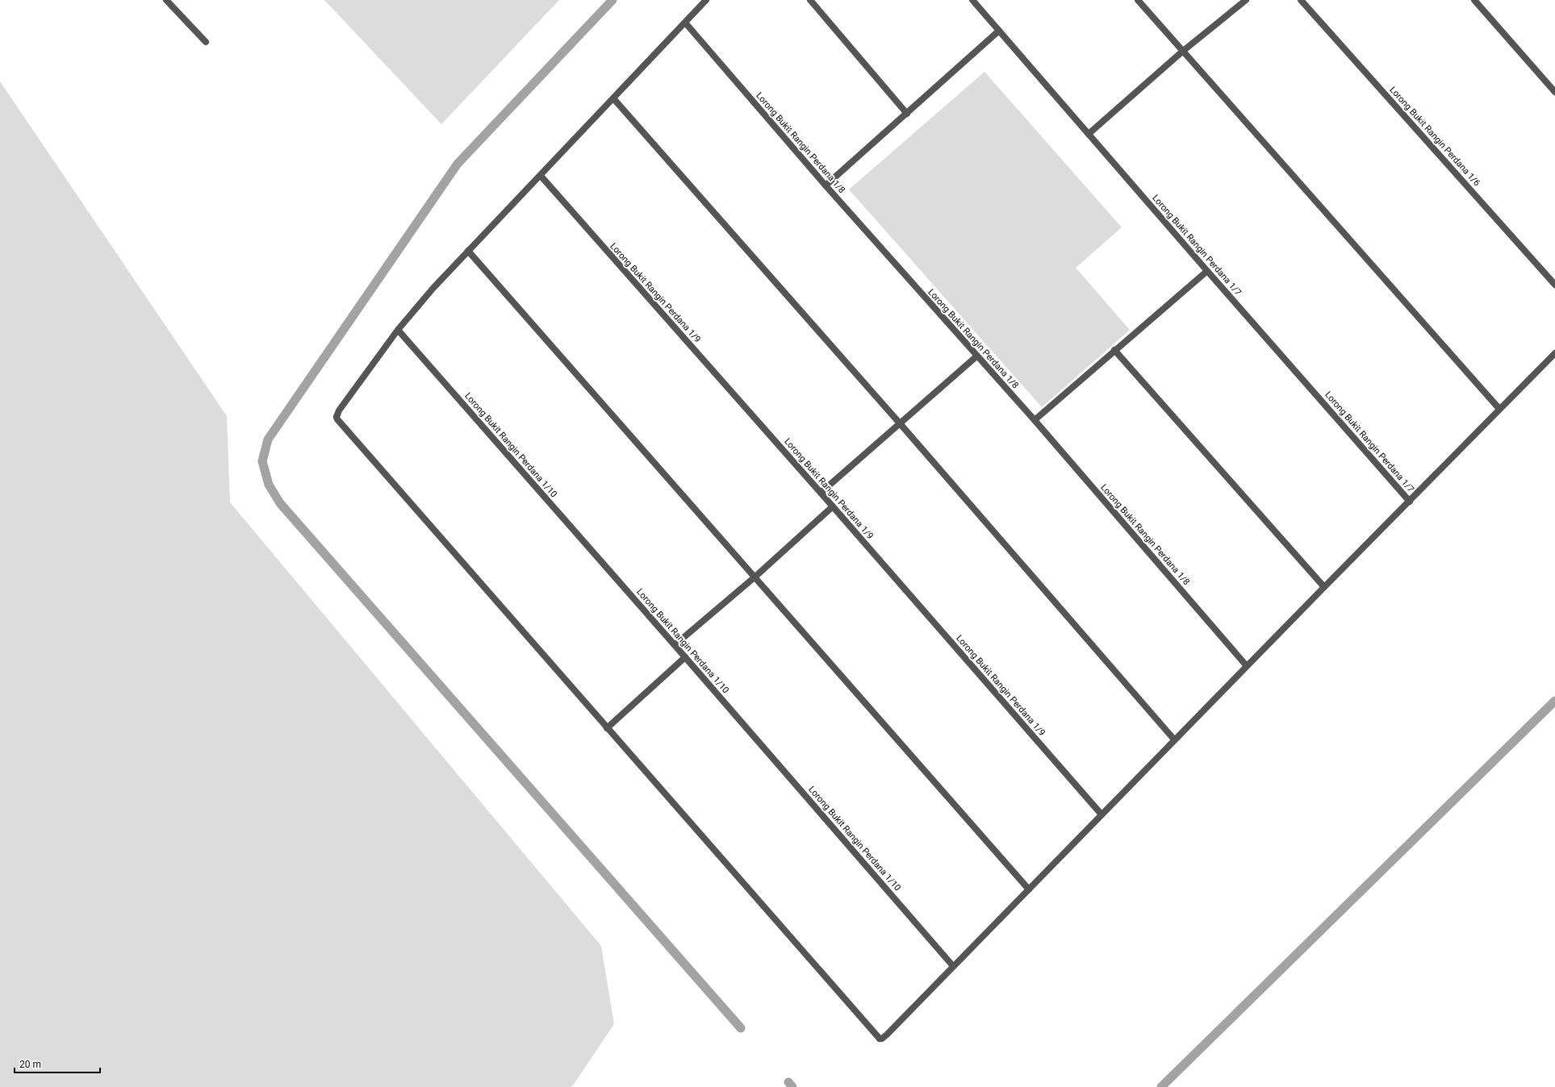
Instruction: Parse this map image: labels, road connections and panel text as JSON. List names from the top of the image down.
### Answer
{
  "streets": {
    "street": [
      "Lorong Bukit Rangin Perdana 1/6",
      "Lorong Bukit Rangin Perdana 1/8",
      "Lorong Bukit Rangin Perdana 1/7",
      "Lorong Bukit Rangin Perdana 1/9",
      "Lorong Bukit Rangin Perdana 1/10"
    ]
  },
  "scale_bar": "20 m"
}
